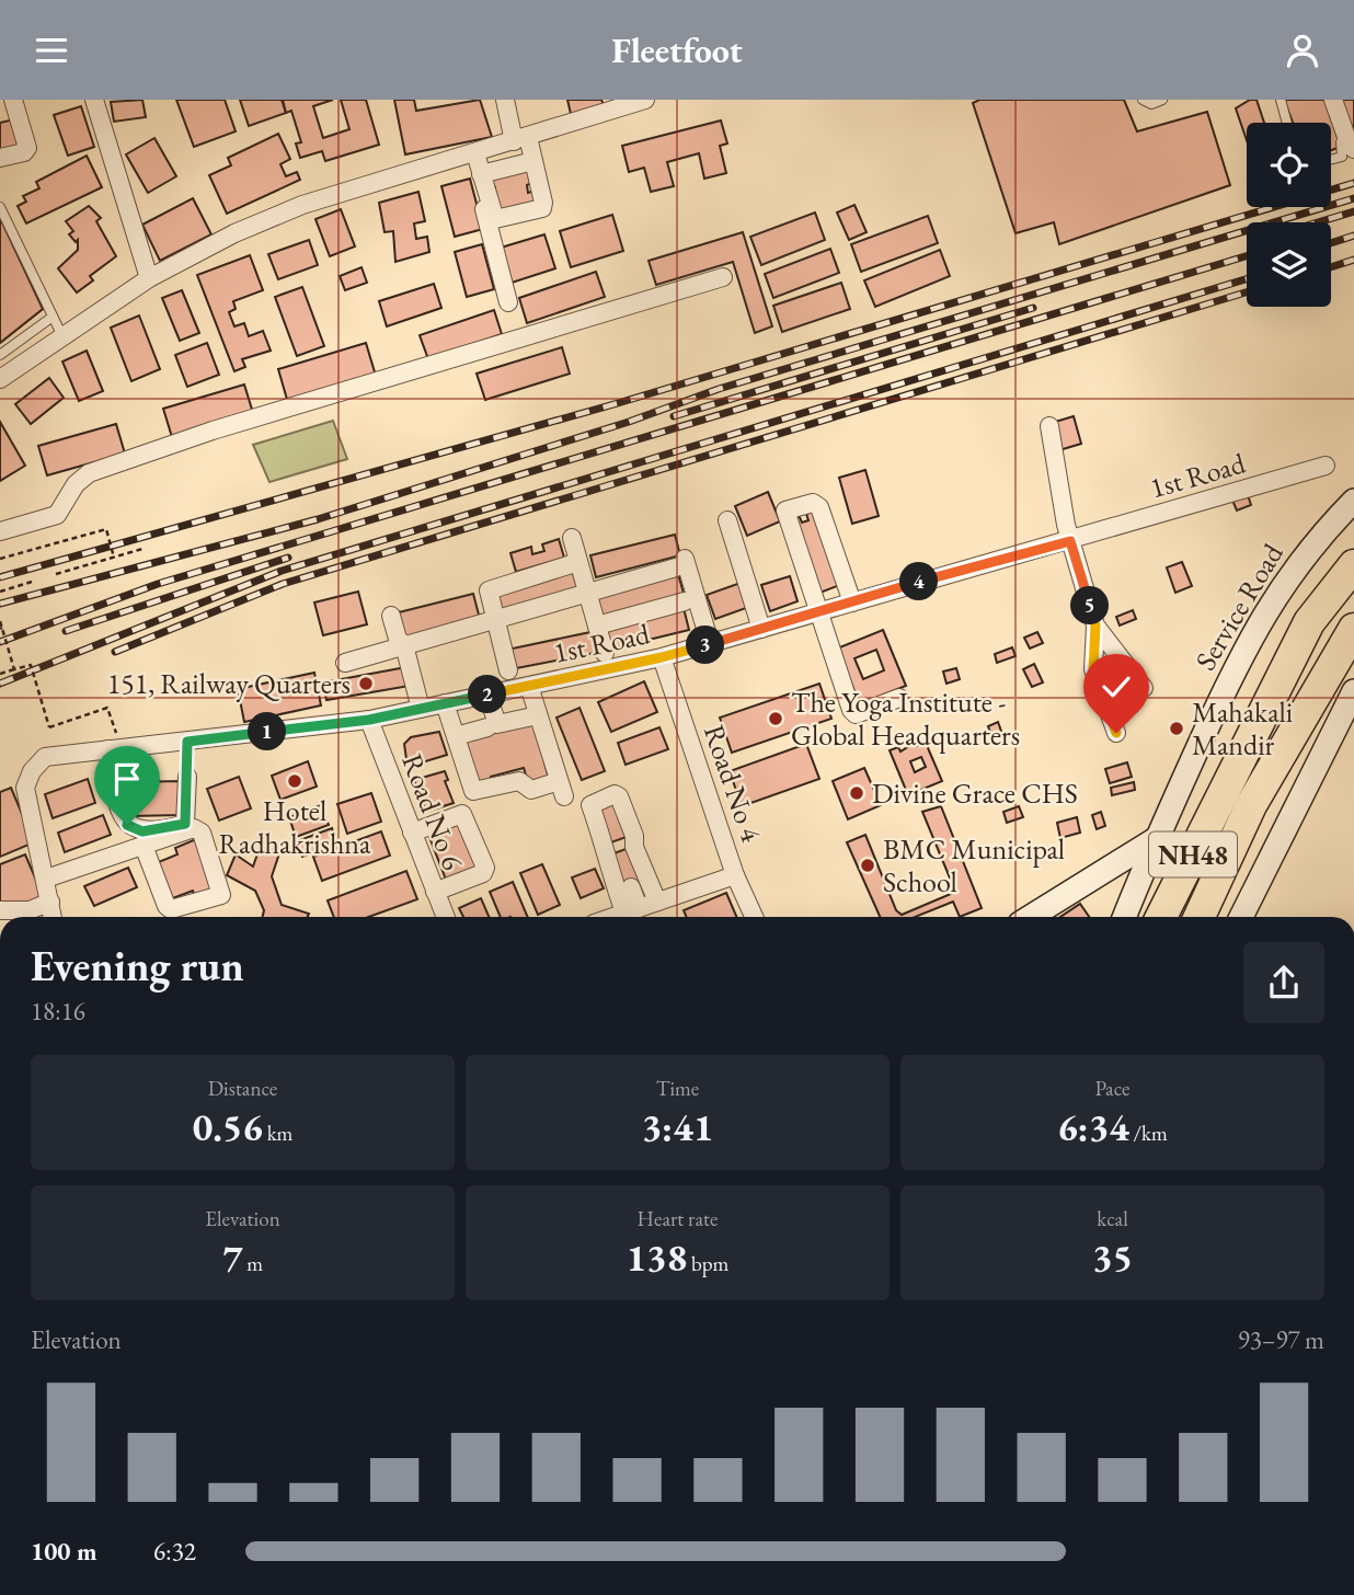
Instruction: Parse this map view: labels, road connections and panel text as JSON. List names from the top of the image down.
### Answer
{
  "streets": {
    "highway": ["NH48"],
    "street": [
      "1st Road",
      "Service Road",
      "Road No 4",
      "Road No 6"
    ]
  },
  "crossings": [
    ["1st Road", "Road No 4"],
    ["1st Road", "Road No 6"]
  ],
  "places": [
    "151, Railway Quarters",
    "The Yoga Institute - Global Headquarters",
    "Mahakali Mandir",
    "Hotel Radhakrishna",
    "Divine Grace CHS",
    "BMC Municipal School"
  ],
  "page": {
    "header": "Fleetfoot",
    "pins": [
      "4",
      "5",
      "3",
      "2",
      "1"
    ],
    "heading": ["Evening run", "18:16"],
    "stats": [
      ["Distance", "0.56 km"],
      ["Time", "3:41"],
      ["Pace", "6:34 /km"],
      ["Elevation", "7 m"],
      ["Heart rate", "138 bpm"],
      ["kcal", "35"]
    ],
    "chart": ["Elevation", "93–97 m"],
    "list": [
      {
        "name": "100 m",
        "note": "6:32"
      }
    ]
  }
}
